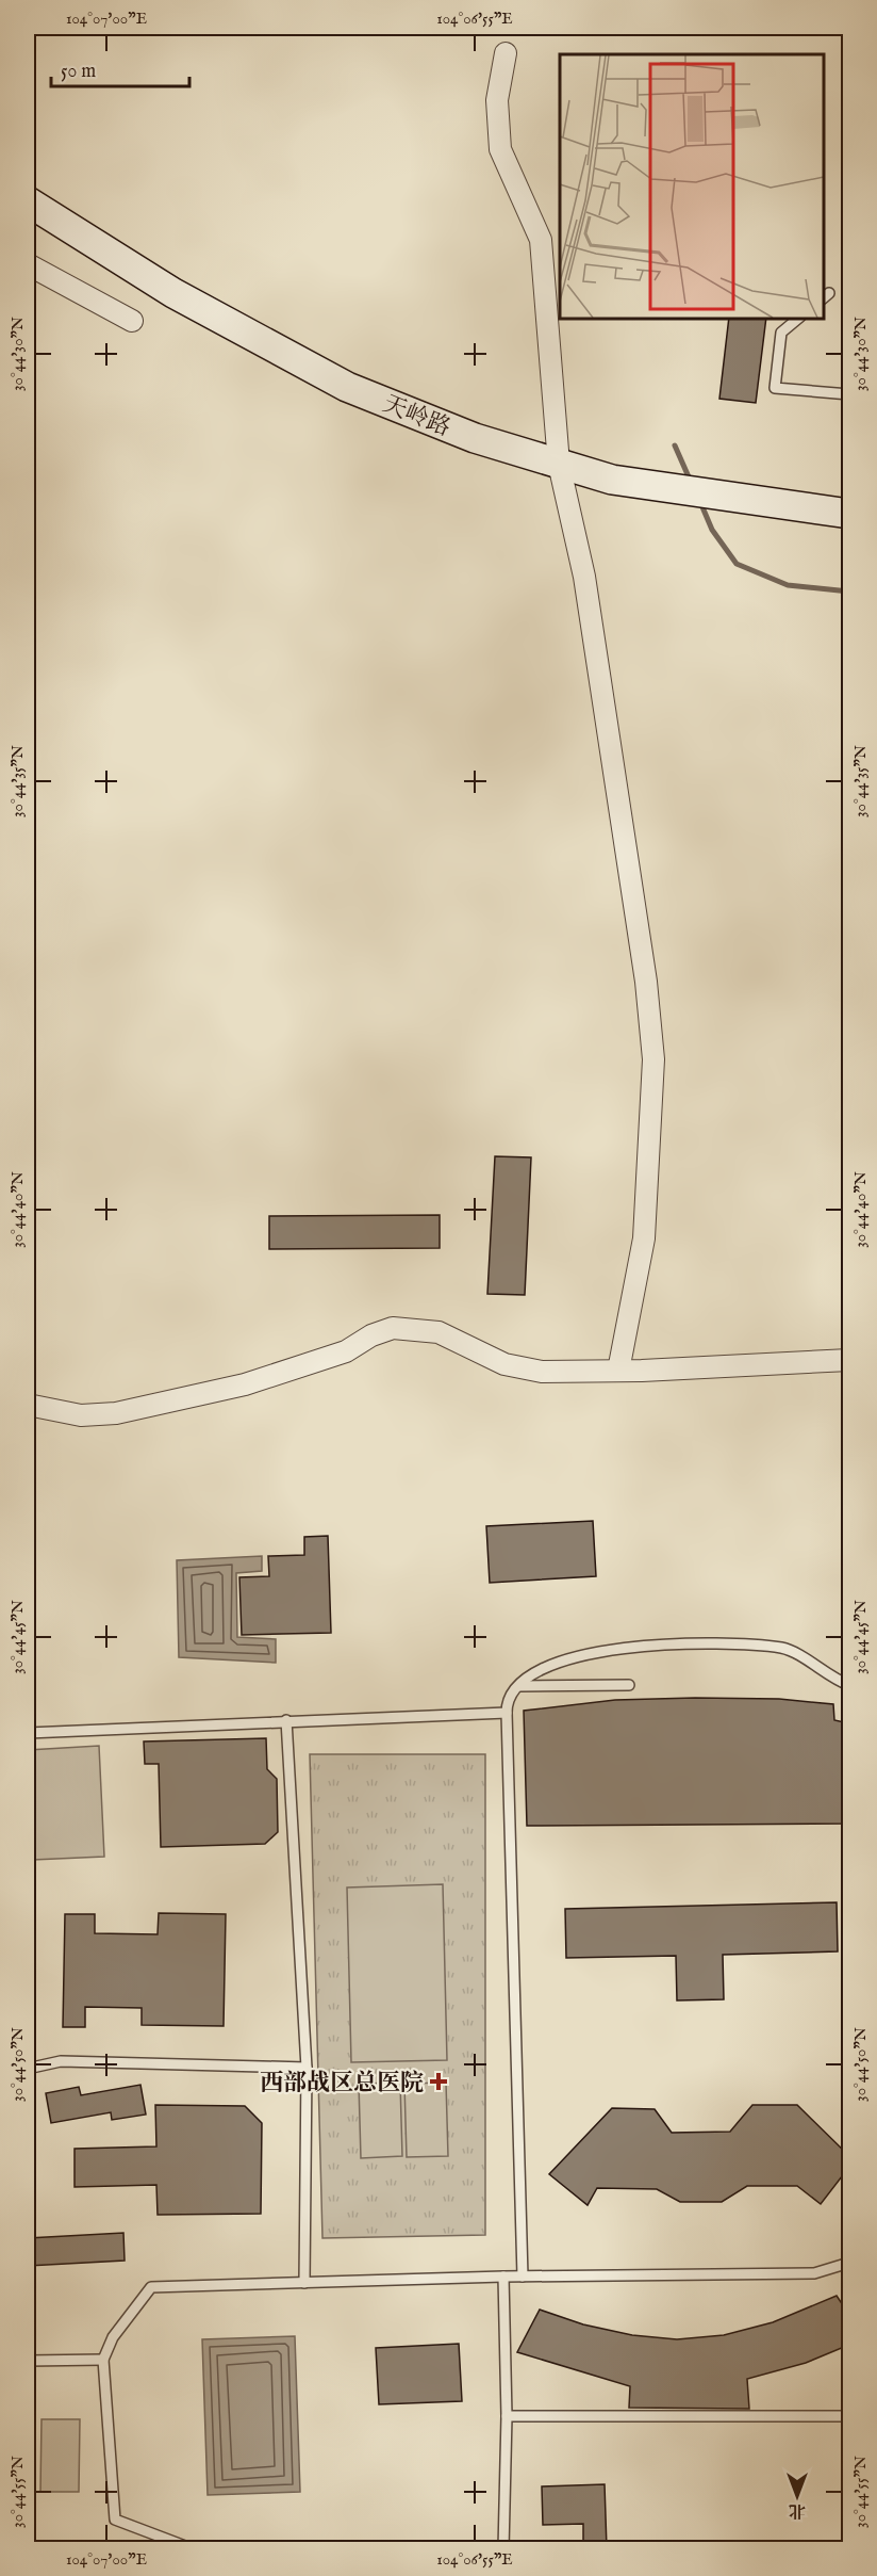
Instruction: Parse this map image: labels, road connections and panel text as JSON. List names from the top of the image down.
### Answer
{
  "streets": {
    "street": ["天岭路"]
  },
  "places": {
    "health": ["西部战区总医院"]
  },
  "scale_bar": "50 m",
  "north": "bottom",
  "coordinates": [
    "104°07'00\"E",
    "104°06'55\"E",
    "30°44'30\"N",
    "30°44'35\"N",
    "30°44'40\"N",
    "30°44'45\"N",
    "30°44'50\"N",
    "30°44'55\"N"
  ]
}
